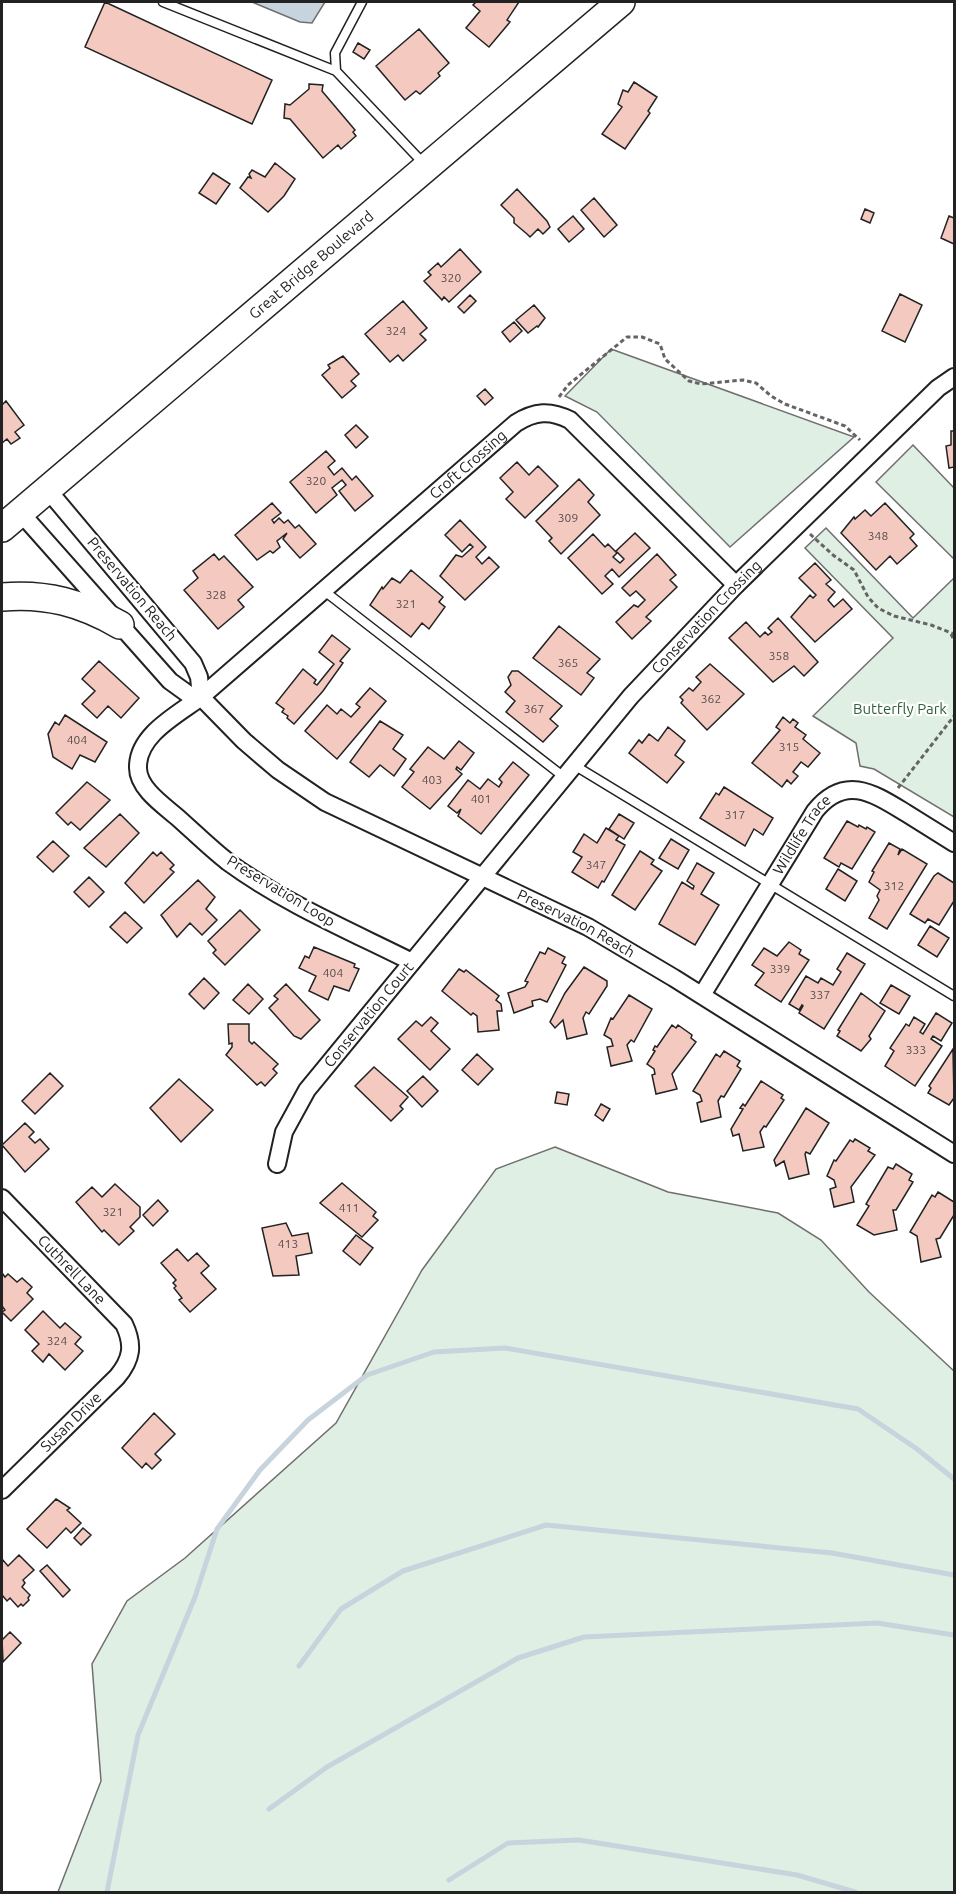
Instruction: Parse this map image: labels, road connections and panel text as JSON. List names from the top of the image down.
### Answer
{
  "streets": {
    "main road": ["Great Bridge Boulevard"],
    "street": [
      "Croft Crossing",
      "Preservation Reach",
      "Conservation Crossing",
      "Wildlife Trace",
      "Preservation Loop",
      "Conservation Court",
      "Cuthrell Lane",
      "Susan Drive"
    ]
  },
  "crossings": [
    ["Great Bridge Boulevard", "Preservation Reach"],
    ["Croft Crossing", "Preservation Reach"],
    ["Croft Crossing", "Preservation Loop"],
    ["Preservation Reach", "Conservation Crossing"],
    ["Preservation Reach", "Wildlife Trace"],
    ["Preservation Reach", "Preservation Loop"],
    ["Preservation Reach", "Conservation Court"],
    ["Conservation Crossing", "Conservation Court"],
    ["Preservation Loop", "Conservation Court"],
    ["Cuthrell Lane", "Susan Drive"]
  ],
  "parks": ["Butterfly Park"],
  "house_numbers": [
    "320",
    "324",
    "320",
    "309",
    "348",
    "328",
    "321",
    "358",
    "365",
    "362",
    "367",
    "404",
    "315",
    "403",
    "401",
    "317",
    "347",
    "312",
    "339",
    "404",
    "337",
    "333",
    "411",
    "321",
    "413",
    "324"
  ]
}
